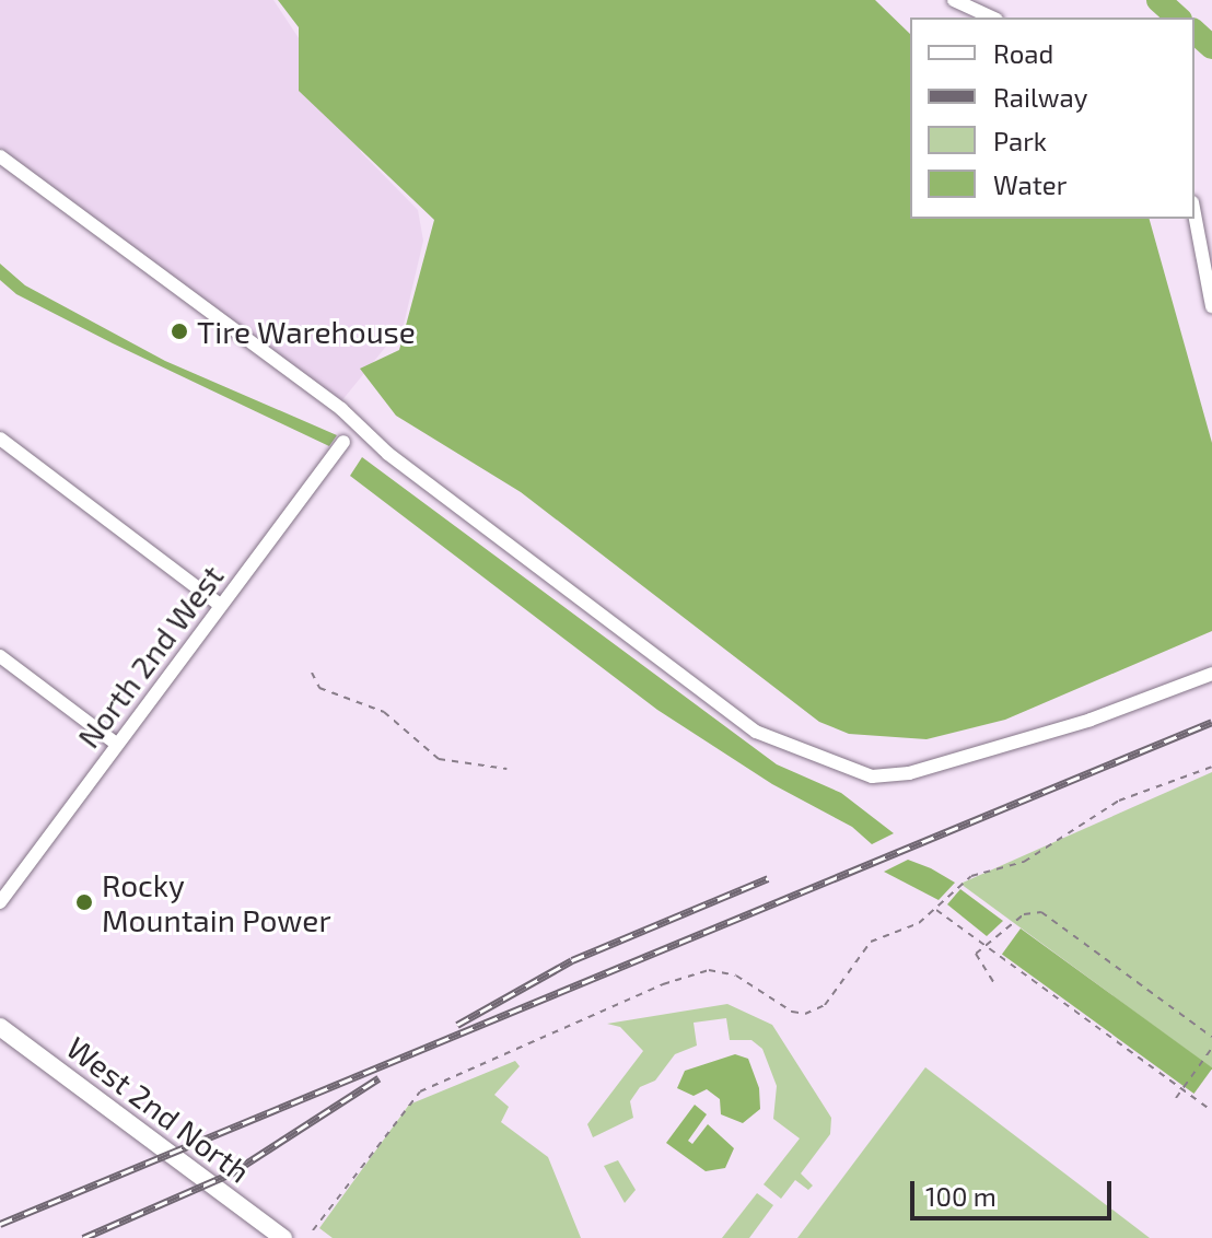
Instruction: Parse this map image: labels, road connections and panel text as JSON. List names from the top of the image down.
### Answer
{
  "streets": {
    "street": ["North 2nd West", "West 2nd North"]
  },
  "places": ["Tire Warehouse", "Rocky Mountain Power"],
  "legend": [
    "Road",
    "Railway",
    "Park",
    "Water"
  ],
  "scale_bar": "100 m"
}
